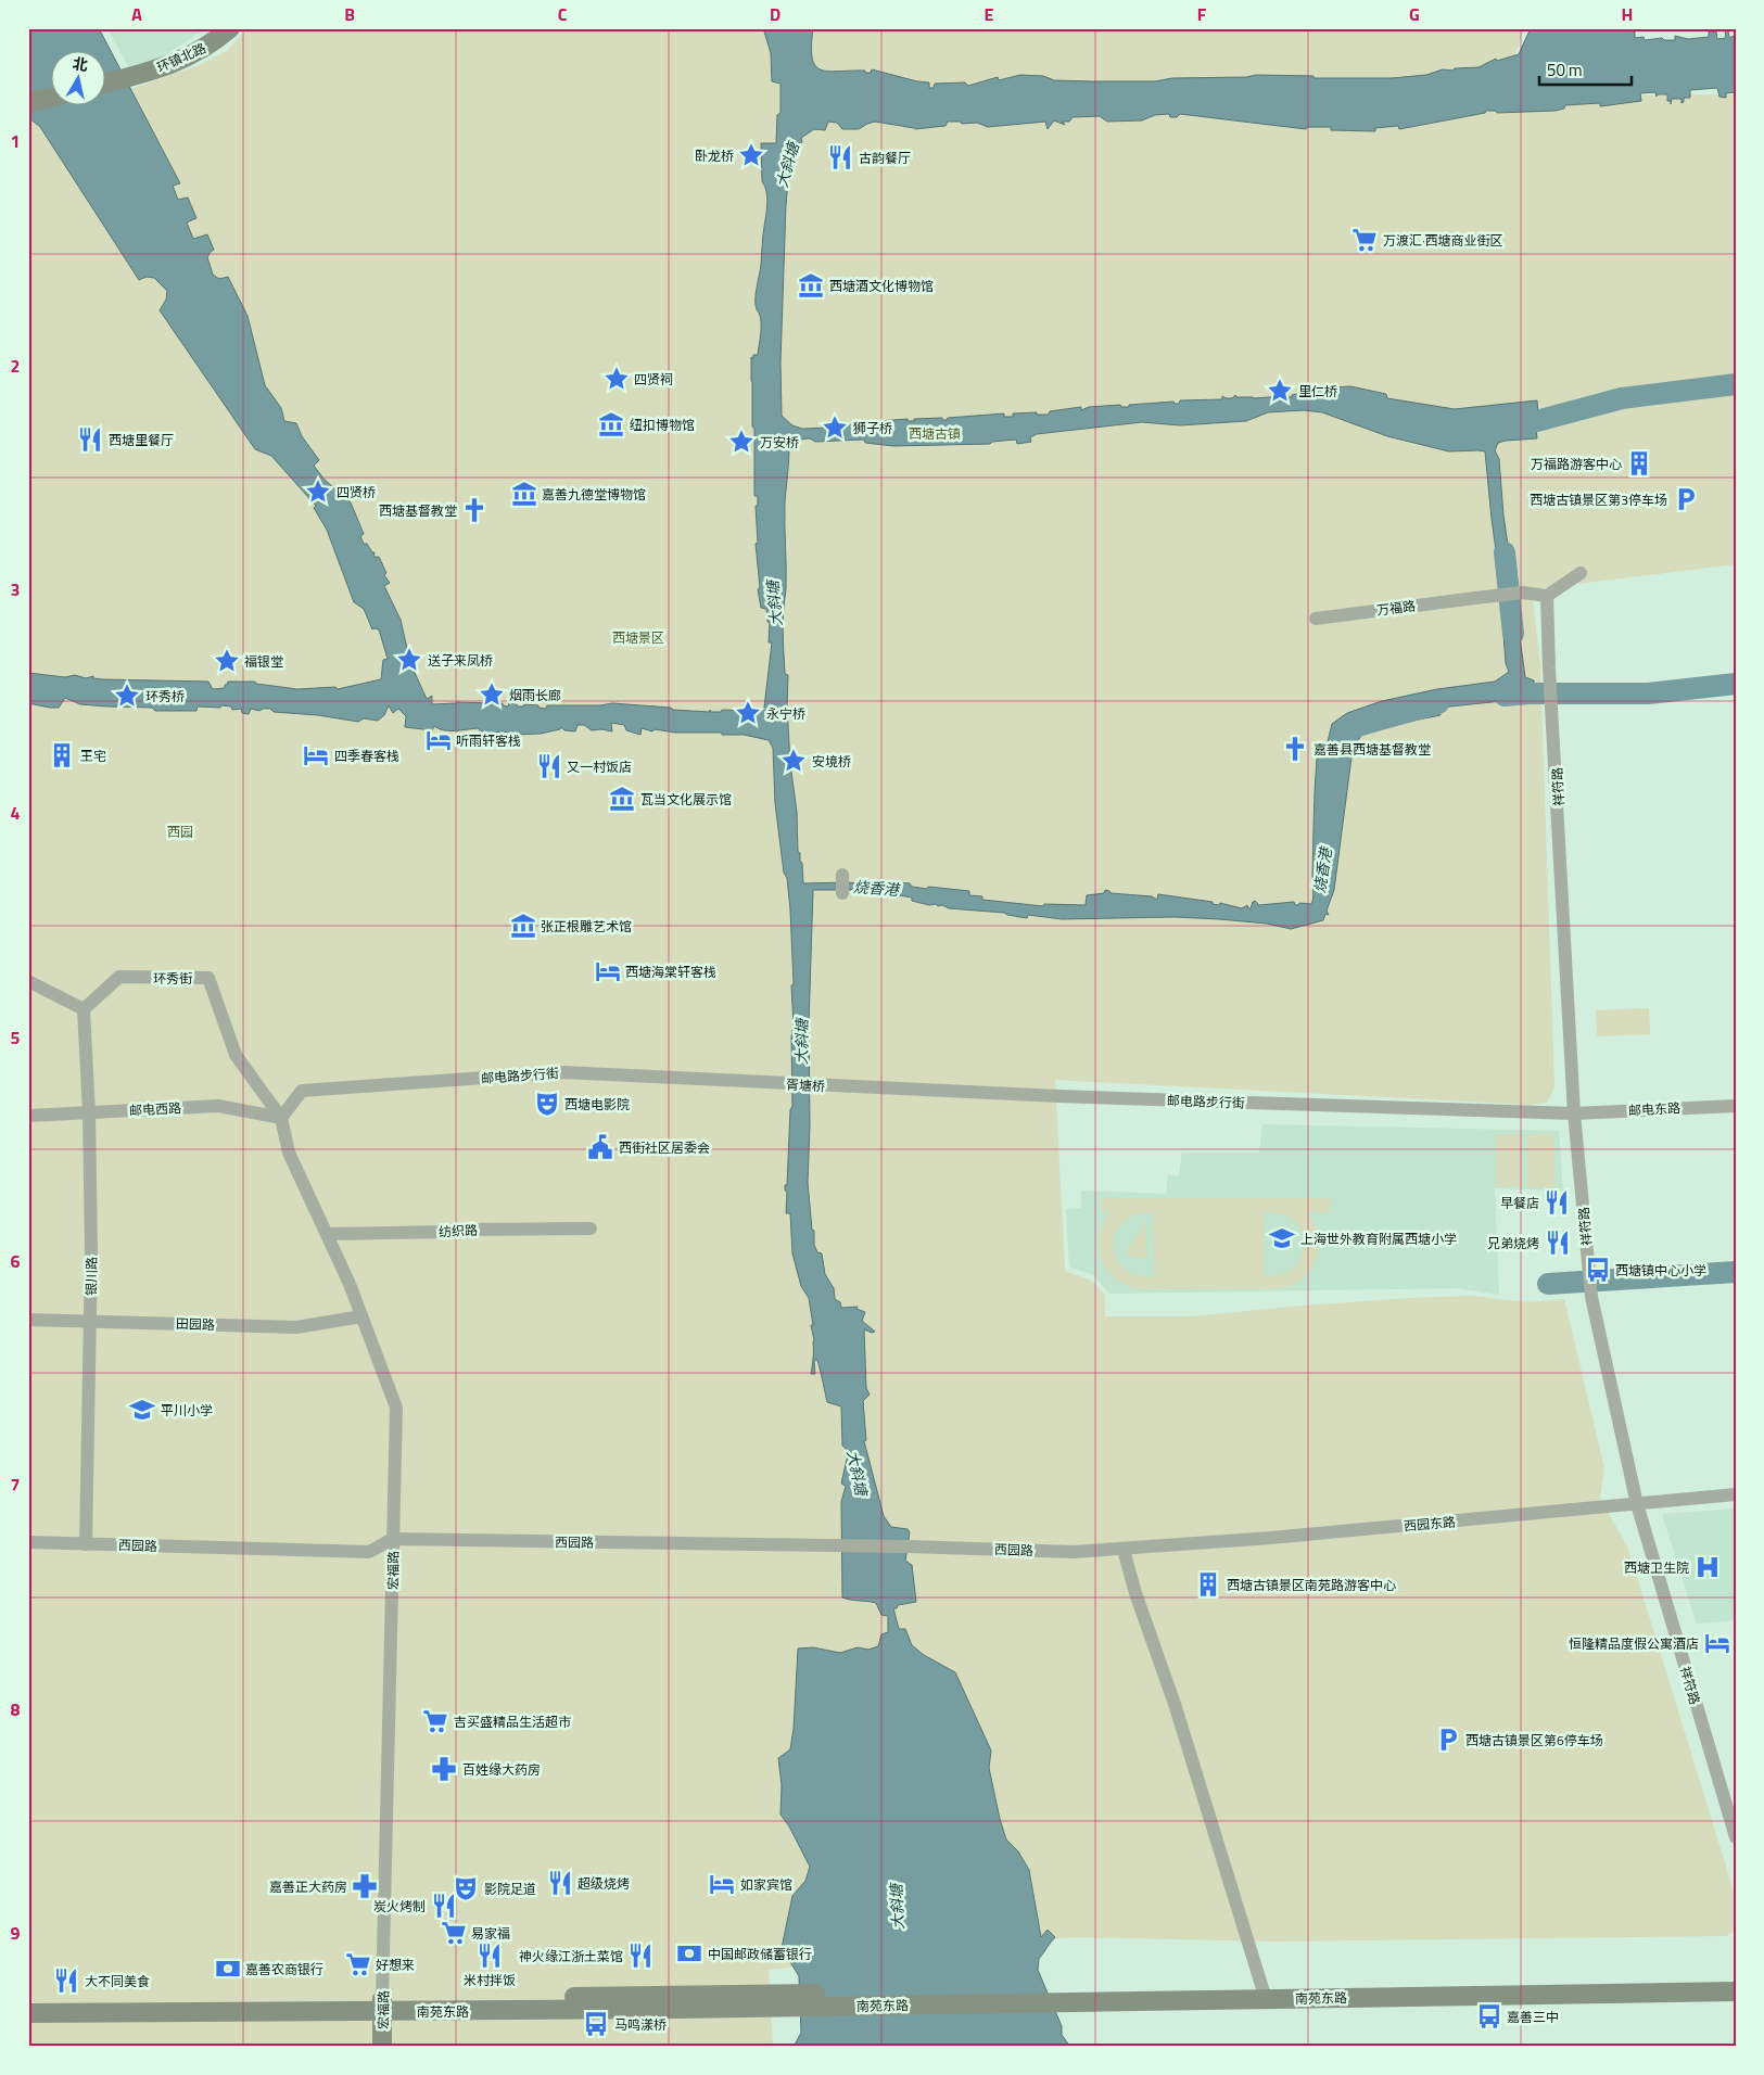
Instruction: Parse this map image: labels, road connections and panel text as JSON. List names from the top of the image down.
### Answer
{
  "streets": {
    "main road": ["环镇北路", "宏福路", "南苑东路"],
    "street": [
      "万福路",
      "祥符路",
      "环秀街",
      "邮电路步行街",
      "胥塘桥",
      "邮电西路",
      "邮电东路",
      "纺织路",
      "银川路",
      "田园路",
      "西园东路",
      "西园路"
    ]
  },
  "crossings": [
    ["万福路", "祥符路"],
    ["祥符路", "邮电路步行街"],
    ["祥符路", "邮电东路"],
    ["祥符路", "西园东路"],
    ["环秀街", "邮电路步行街"],
    ["环秀街", "邮电西路"],
    ["环秀街", "银川路"],
    ["环秀街", "宏福路"],
    ["邮电路步行街", "胥塘桥"],
    ["邮电路步行街", "邮电西路"],
    ["邮电路步行街", "邮电东路"],
    ["邮电路步行街", "宏福路"],
    ["邮电西路", "银川路"],
    ["邮电西路", "宏福路"],
    ["纺织路", "宏福路"],
    ["银川路", "田园路"],
    ["银川路", "西园路"],
    ["田园路", "宏福路"],
    ["西园东路", "西园路"],
    ["西园路", "宏福路"],
    ["宏福路", "南苑东路"]
  ],
  "water": ["大斜塘", "烧香港"],
  "parks": ["西塘古镇", "西塘景区", "西园"],
  "places": {
    "place": [
      "卧龙桥",
      "四贤祠",
      "里仁桥",
      "狮子桥",
      "万安桥",
      "四贤桥",
      "送子来凤桥",
      "福银堂",
      "烟雨长廊",
      "环秀桥",
      "永宁桥",
      "安境桥"
    ],
    "restaurant": [
      "古韵餐厅",
      "西塘里餐厅",
      "又一村饭店",
      "早餐店",
      "兄弟烧烤",
      "超级烧烤",
      "炭火烤制",
      "米村拌饭",
      "神火缘江浙土菜馆",
      "大不同美食"
    ],
    "supermarket": [
      "万渡汇·西塘商业街区",
      "吉买盛精品生活超市",
      "易家福",
      "好想来"
    ],
    "museum": [
      "西塘酒文化博物馆",
      "纽扣博物馆",
      "嘉善九德堂博物馆",
      "瓦当文化展示馆",
      "张正根雕艺术馆"
    ],
    "building": ["万福路游客中心", "王宅", "西塘古镇景区南苑路游客中心"],
    "parking": ["西塘古镇景区第3停车场", "西塘古镇景区第6停车场"],
    "church": ["西塘基督教堂", "嘉善县西塘基督教堂"],
    "hotel": [
      "听雨轩客栈",
      "四季春客栈",
      "西塘海棠轩客栈",
      "恒隆精品度假公寓酒店",
      "如家宾馆"
    ],
    "theatre": ["西塘电影院", "影院足道"],
    "public building": ["西街社区居委会"],
    "school or university": ["上海世外教育附属西塘小学", "平川小学"],
    "bus stop": ["西塘镇中心小学", "嘉善三中", "马鸣漾桥"],
    "hospital": ["西塘卫生院"],
    "pharmacy": ["百姓缘大药房", "嘉善正大药房"],
    "bank": ["中国邮政储蓄银行", "嘉善农商银行"]
  },
  "scale_bar": "50 m",
  "north": "top",
  "grid": {
    "columns": [
      "A",
      "B",
      "C",
      "D",
      "E",
      "F",
      "G",
      "H"
    ],
    "rows": [
      "1",
      "2",
      "3",
      "4",
      "5",
      "6",
      "7",
      "8",
      "9"
    ]
  }
}
